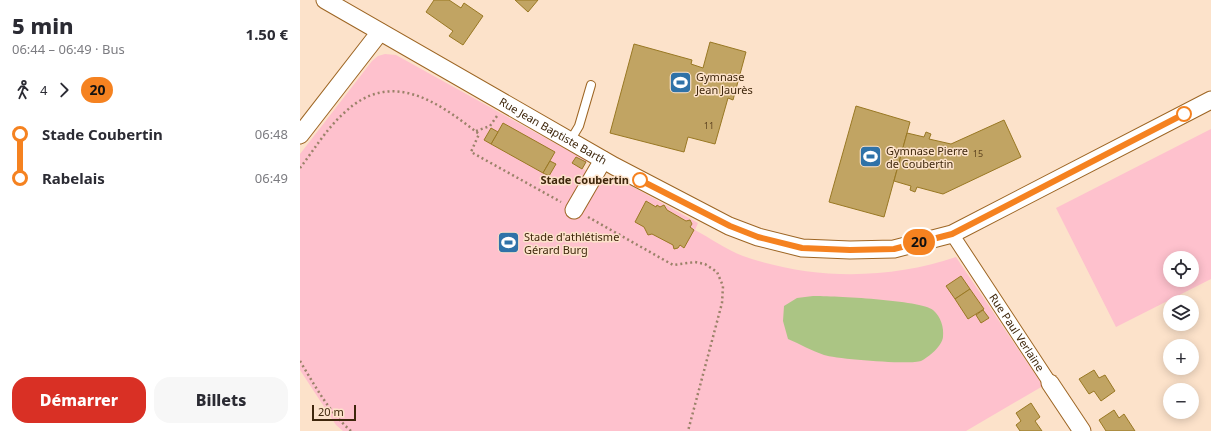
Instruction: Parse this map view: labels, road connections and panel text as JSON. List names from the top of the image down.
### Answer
{
  "streets": {
    "street": ["Rue Jean Baptiste Barth", "Rue Paul Verlaine"]
  },
  "crossings": [
    ["Rue Jean Baptiste Barth", "Rue Paul Verlaine"]
  ],
  "places": {
    "sports": ["Gymnase Jean Jaurès", "Gymnase Pierre de Coubertin", "Stade d'athlétisme Gérard Burg"],
    "other": ["Stade Coubertin"]
  },
  "lines": ["bus line 20"],
  "house_numbers": ["11", "15"],
  "scale_bar": "20 m",
  "page": {
    "heading": ["5 min", "06:44 – 06:49 · Bus", "1.50 €"],
    "on_map": "20",
    "legs": ["4", "20"],
    "list": [
      {
        "name": "Stade Coubertin",
        "value": "06:48"
      },
      {
        "name": "Rabelais",
        "value": "06:49"
      }
    ],
    "map_buttons": ["+", "−"],
    "buttons": ["Démarrer", "Billets"],
    "scale": "20 m"
  }
}
